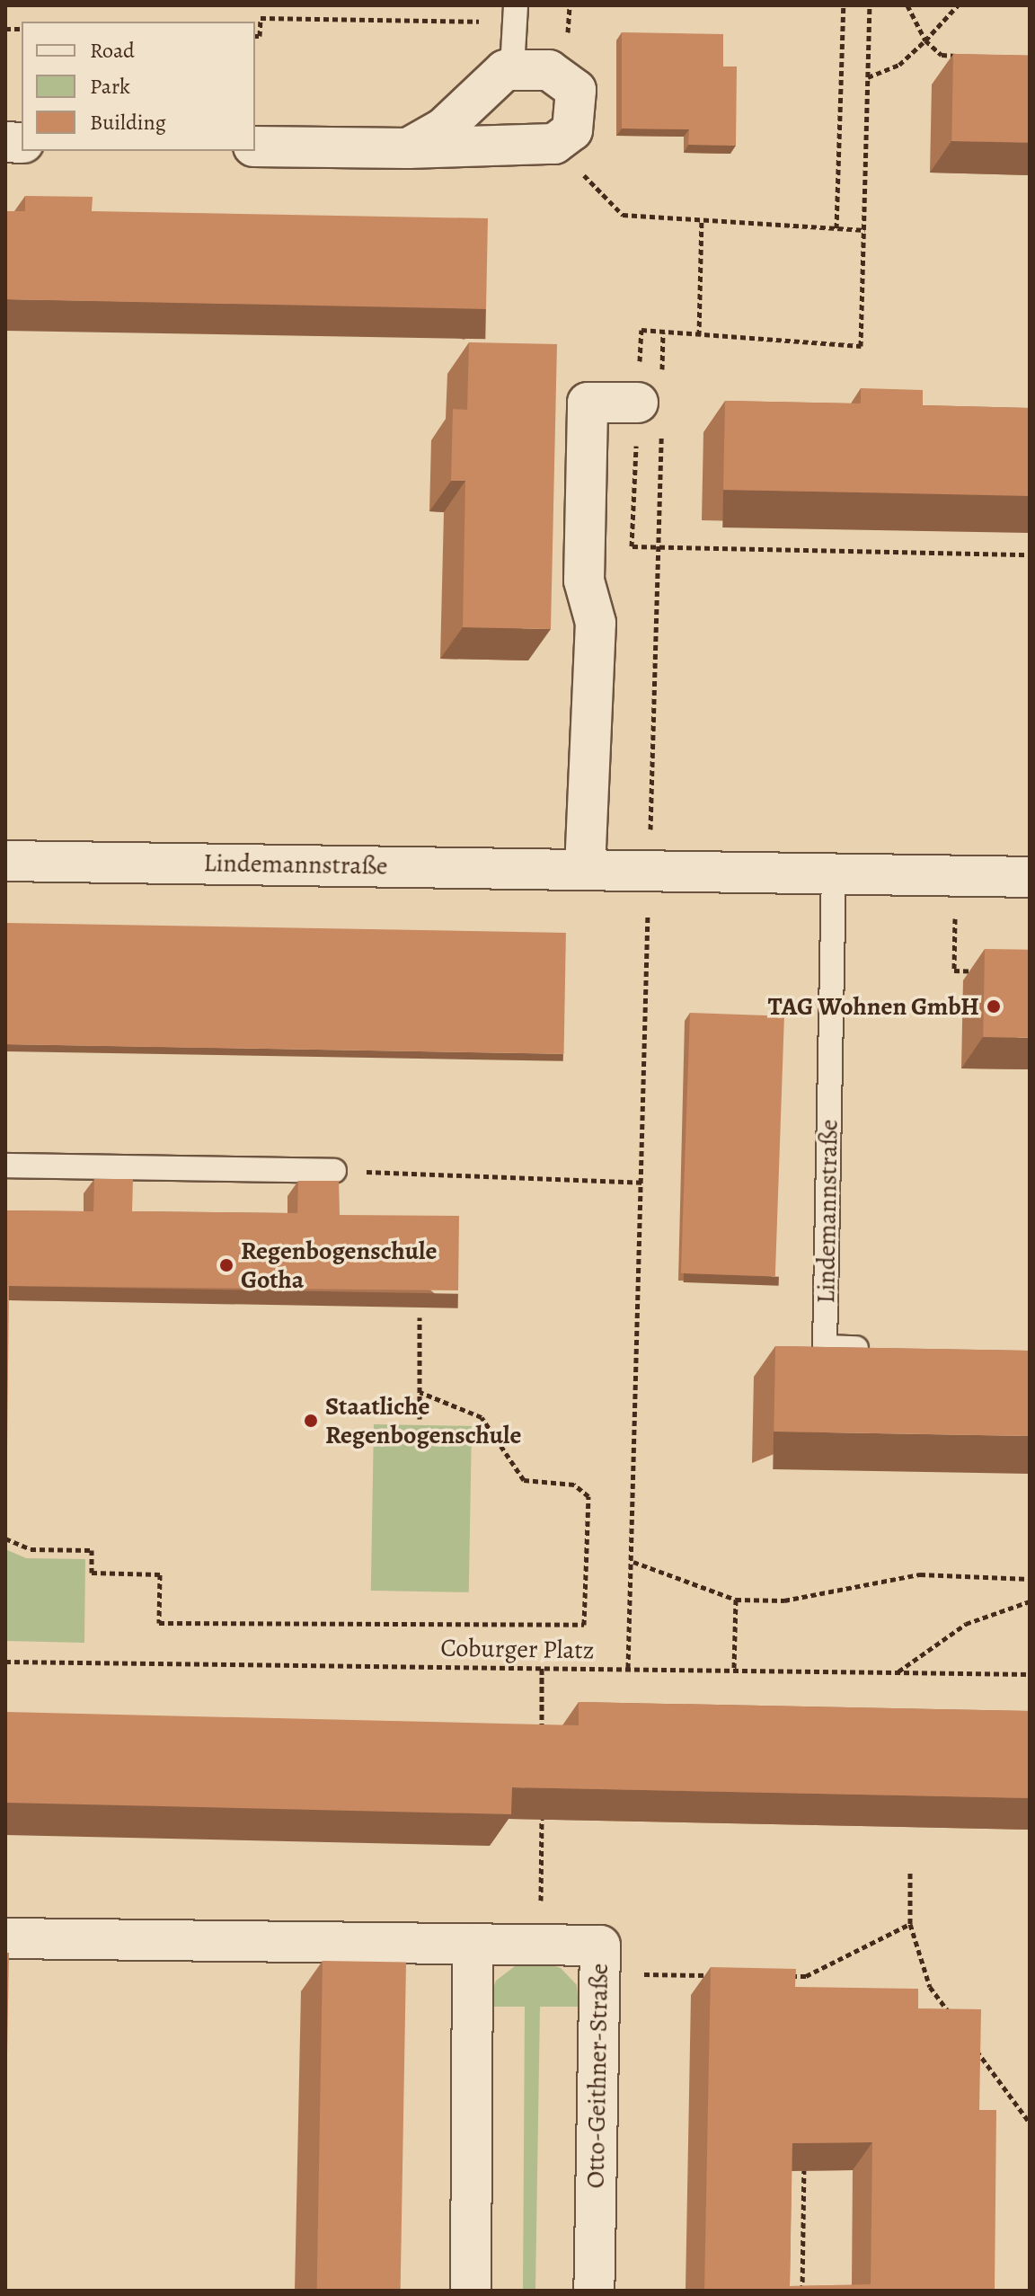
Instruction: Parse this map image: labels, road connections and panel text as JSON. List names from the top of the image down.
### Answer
{
  "streets": {
    "street": ["Lindemannstraße", "Otto-Geithner-Straße"],
    "path": ["Coburger Platz"]
  },
  "places": ["TAG Wohnen GmbH", "Regenbogenschule Gotha", "Staatliche Regenbogenschule"],
  "legend": ["Road", "Park", "Building"]
}
